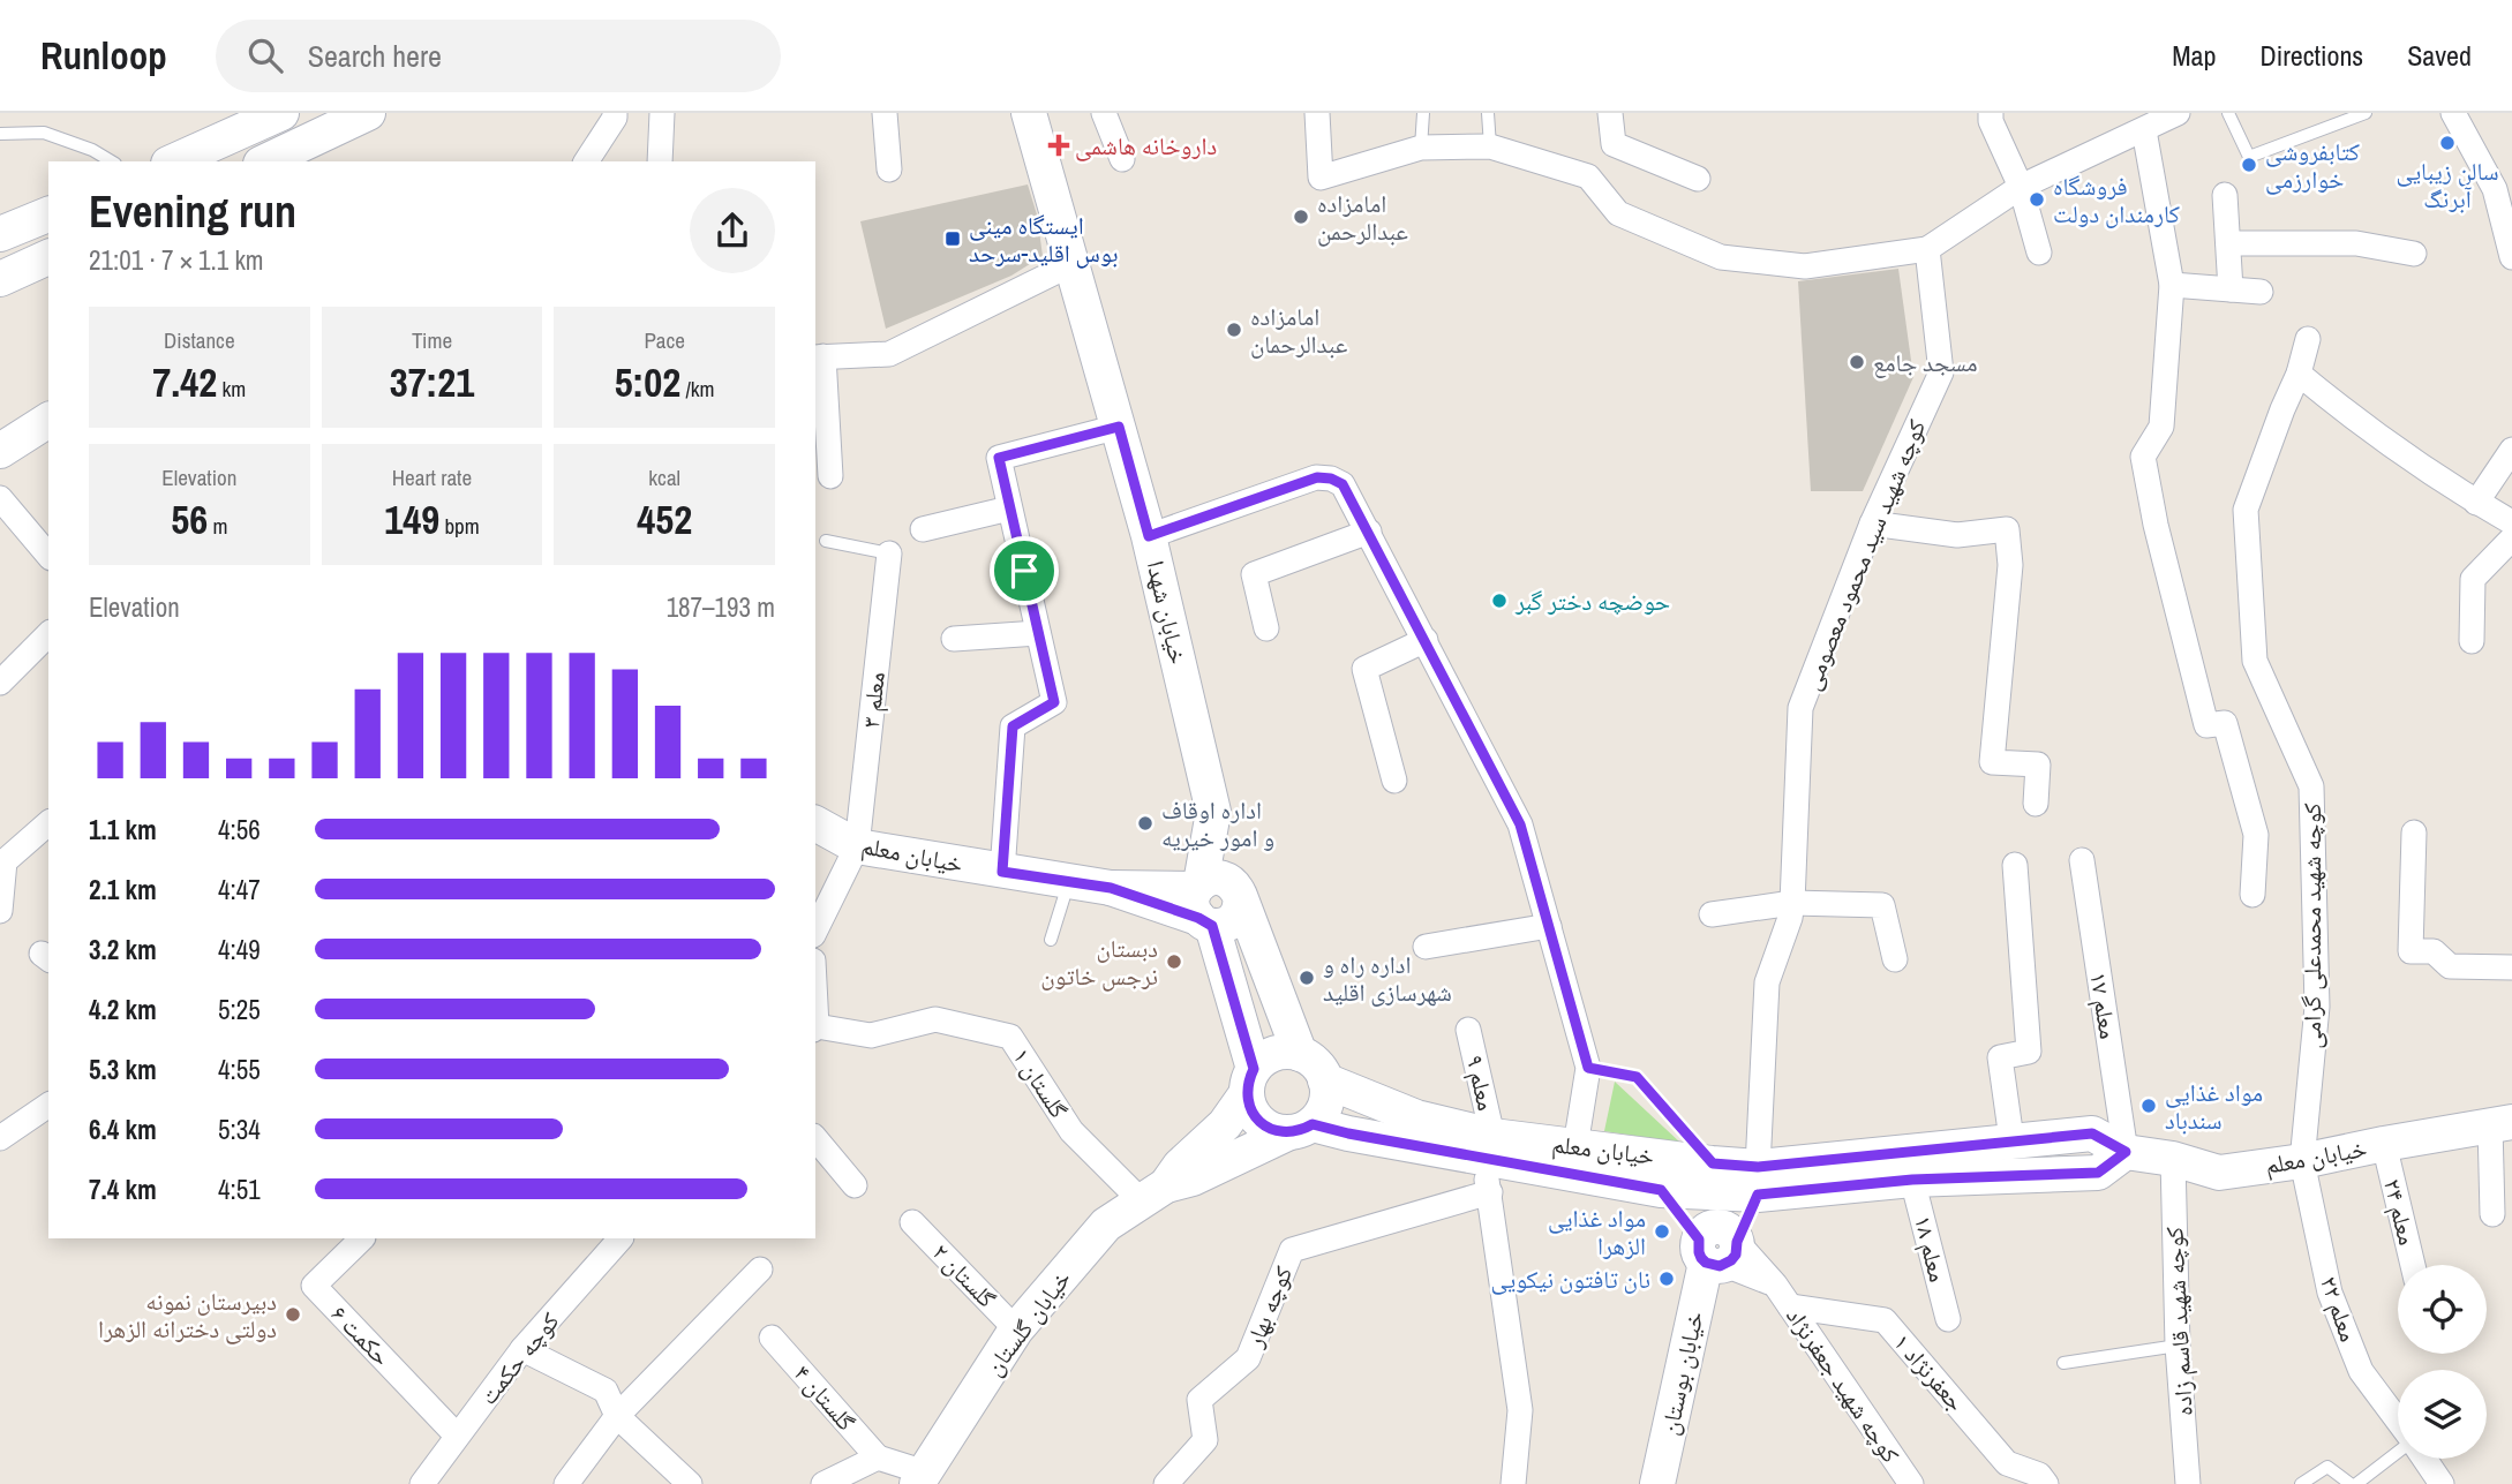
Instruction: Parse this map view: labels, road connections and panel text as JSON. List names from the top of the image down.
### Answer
{
  "streets": {
    "main road": [
      "خیابان شهدا",
      "خیابان معلم",
      "خیابان گلستان",
      "خیابان بوستان"
    ],
    "street": [
      "کوچه شهید سید محمود معصومی",
      "معلم ۳",
      "کوچه شهید محمدعلی گرامی",
      "معلم ۱۷",
      "گلستان ۱",
      "معلم ۹",
      "معلم ۲۴",
      "معلم ۱۸",
      "گلستان ۲",
      "کوچه بهار",
      "معلم ۲۲",
      "کوچه شهید قاسم زاده",
      "حکمت ۶",
      "کوچه حکمت",
      "جعفرنژاد ۱",
      "کوچه شهید جعفرنژاد",
      "گلستان ۴"
    ]
  },
  "crossings": [
    ["کوچه شهید سید محمود معصومی", "خیابان معلم"],
    ["کوچه شهید سید محمود معصومی", "خیابان بوستان"],
    ["خیابان شهدا", "خیابان معلم"],
    ["معلم ۳", "خیابان معلم"],
    ["خیابان معلم", "کوچه شهید محمدعلی گرامی"],
    ["خیابان معلم", "معلم ۱۷"],
    ["خیابان معلم", "معلم ۹"],
    ["خیابان معلم", "معلم ۲۴"],
    ["خیابان معلم", "معلم ۱۸"],
    ["خیابان معلم", "معلم ۲۲"],
    ["خیابان معلم", "کوچه شهید قاسم زاده"],
    ["خیابان معلم", "خیابان بوستان"],
    ["کوچه شهید محمدعلی گرامی", "معلم ۲۲"],
    ["گلستان ۱", "خیابان گلستان"],
    ["معلم ۹", "کوچه بهار"],
    ["گلستان ۲", "خیابان گلستان"],
    ["حکمت ۶", "کوچه حکمت"],
    ["جعفرنژاد ۱", "کوچه شهید جعفرنژاد"],
    ["خیابان بوستان", "کوچه شهید جعفرنژاد"]
  ],
  "places": {
    "other": [
      "سالن زیبایی آبرنگ",
      "کتابفروشی خوارزمی",
      "فروشگاه کارمندان دولت",
      "امامزاده عبدالرحمن",
      "امامزاده عبدالرحمان",
      "مسجد جامع",
      "حوضچه دختر گبر",
      "اداره اوقاف و امور خیریه",
      "دبستان نرجس خاتون",
      "اداره راه و شهرسازی اقلید",
      "مواد غذایی سندباد",
      "مواد غذایی الزهرا",
      "نان تافتون نیکویی",
      "دبیرستان نمونه دولتی دخترانه الزهرا"
    ],
    "health": ["داروخانه هاشمی"],
    "transit": ["ایستگاه مینی بوس اقلید-سرحد"]
  },
  "page": {
    "header": "Runloop",
    "search": "Search here",
    "nav": ["Map", "Directions", "Saved"],
    "heading": ["Evening run", "21:01 · 7 × 1.1 km"],
    "stats": [
      ["Distance", "7.42 km"],
      ["Time", "37:21"],
      ["Pace", "5:02 /km"],
      ["Elevation", "56 m"],
      ["Heart rate", "149 bpm"],
      ["kcal", "452"]
    ],
    "chart": ["Elevation", "187–193 m"],
    "list": [
      {
        "name": "1.1 km",
        "note": "4:56"
      },
      {
        "name": "2.1 km",
        "note": "4:47"
      },
      {
        "name": "3.2 km",
        "note": "4:49"
      },
      {
        "name": "4.2 km",
        "note": "5:25"
      },
      {
        "name": "5.3 km",
        "note": "4:55"
      },
      {
        "name": "6.4 km",
        "note": "5:34"
      },
      {
        "name": "7.4 km",
        "note": "4:51"
      }
    ]
  }
}
